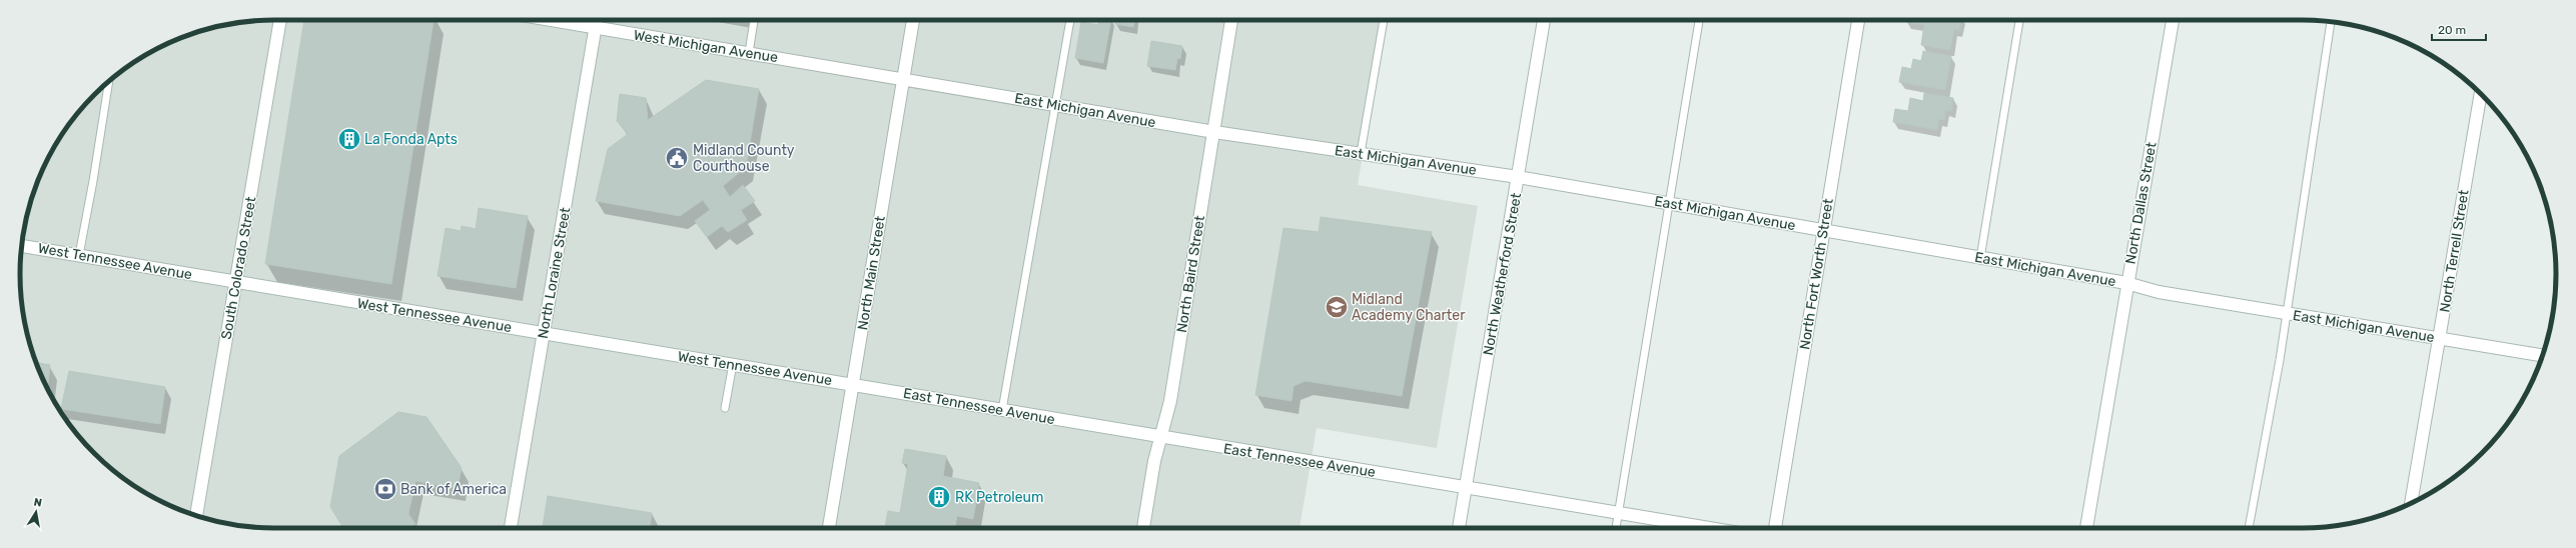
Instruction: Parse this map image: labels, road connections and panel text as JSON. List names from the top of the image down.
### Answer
{
  "streets": {
    "street": [
      "West Michigan Avenue",
      "East Michigan Avenue",
      "North Dallas Street",
      "North Terrell Street",
      "West Tennessee Avenue",
      "South Colorado Street",
      "North Loraine Street",
      "North Main Street",
      "North Baird Street",
      "North Weatherford Street",
      "North Fort Worth Street",
      "East Tennessee Avenue"
    ]
  },
  "crossings": [
    ["West Michigan Avenue", "East Michigan Avenue"],
    ["West Michigan Avenue", "North Loraine Street"],
    ["West Michigan Avenue", "North Main Street"],
    ["East Michigan Avenue", "North Dallas Street"],
    ["East Michigan Avenue", "North Terrell Street"],
    ["East Michigan Avenue", "North Main Street"],
    ["East Michigan Avenue", "North Baird Street"],
    ["East Michigan Avenue", "North Weatherford Street"],
    ["East Michigan Avenue", "North Fort Worth Street"],
    ["West Tennessee Avenue", "South Colorado Street"],
    ["West Tennessee Avenue", "North Loraine Street"],
    ["West Tennessee Avenue", "North Main Street"],
    ["West Tennessee Avenue", "East Tennessee Avenue"],
    ["North Main Street", "East Tennessee Avenue"],
    ["North Baird Street", "East Tennessee Avenue"],
    ["North Weatherford Street", "East Tennessee Avenue"]
  ],
  "places": {
    "building": ["La Fonda Apts", "RK Petroleum"],
    "public building": ["Midland County Courthouse"],
    "school or university": ["Midland Academy Charter"],
    "bank": ["Bank of America"]
  },
  "scale_bar": "20 m",
  "north": "top"
}
